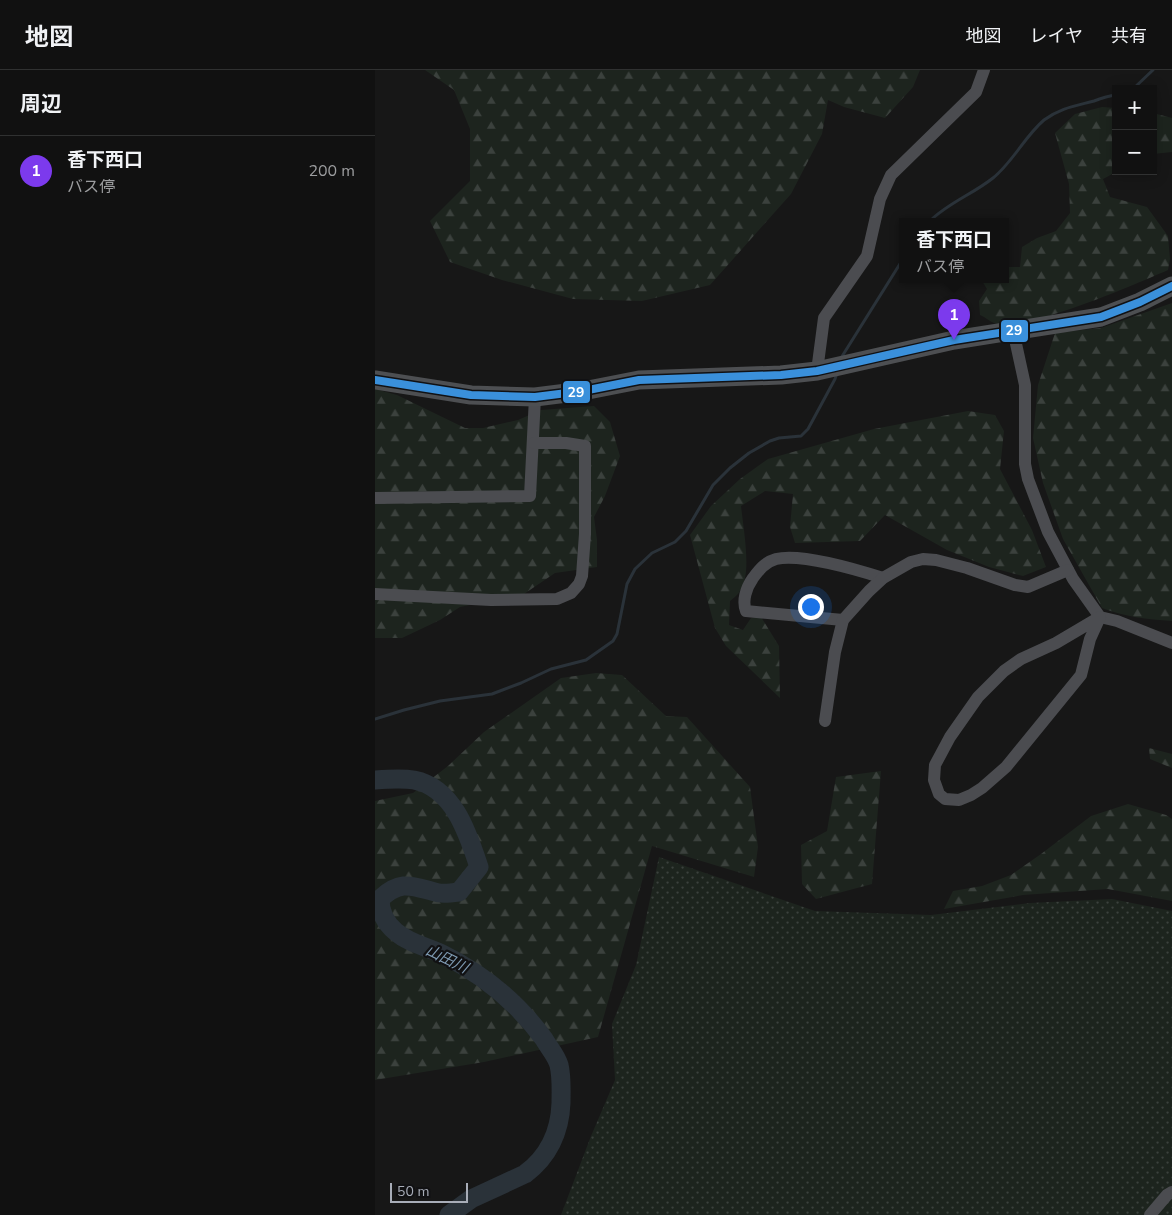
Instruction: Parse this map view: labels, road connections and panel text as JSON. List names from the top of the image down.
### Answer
{
  "water": ["山田川"],
  "lines": ["transit line 29"],
  "scale_bar": "50 m",
  "page": {
    "header": "地図",
    "nav": ["地図", "レイヤ", "共有"],
    "heading": "周辺",
    "map_buttons": ["+", "−"],
    "list": [
      {
        "mark": "1",
        "name": "香下西口",
        "note": "バス停",
        "value": "200 m"
      }
    ],
    "popup": ["香下西口", "バス停"],
    "pins": "1",
    "scale": "50 m"
  }
}
